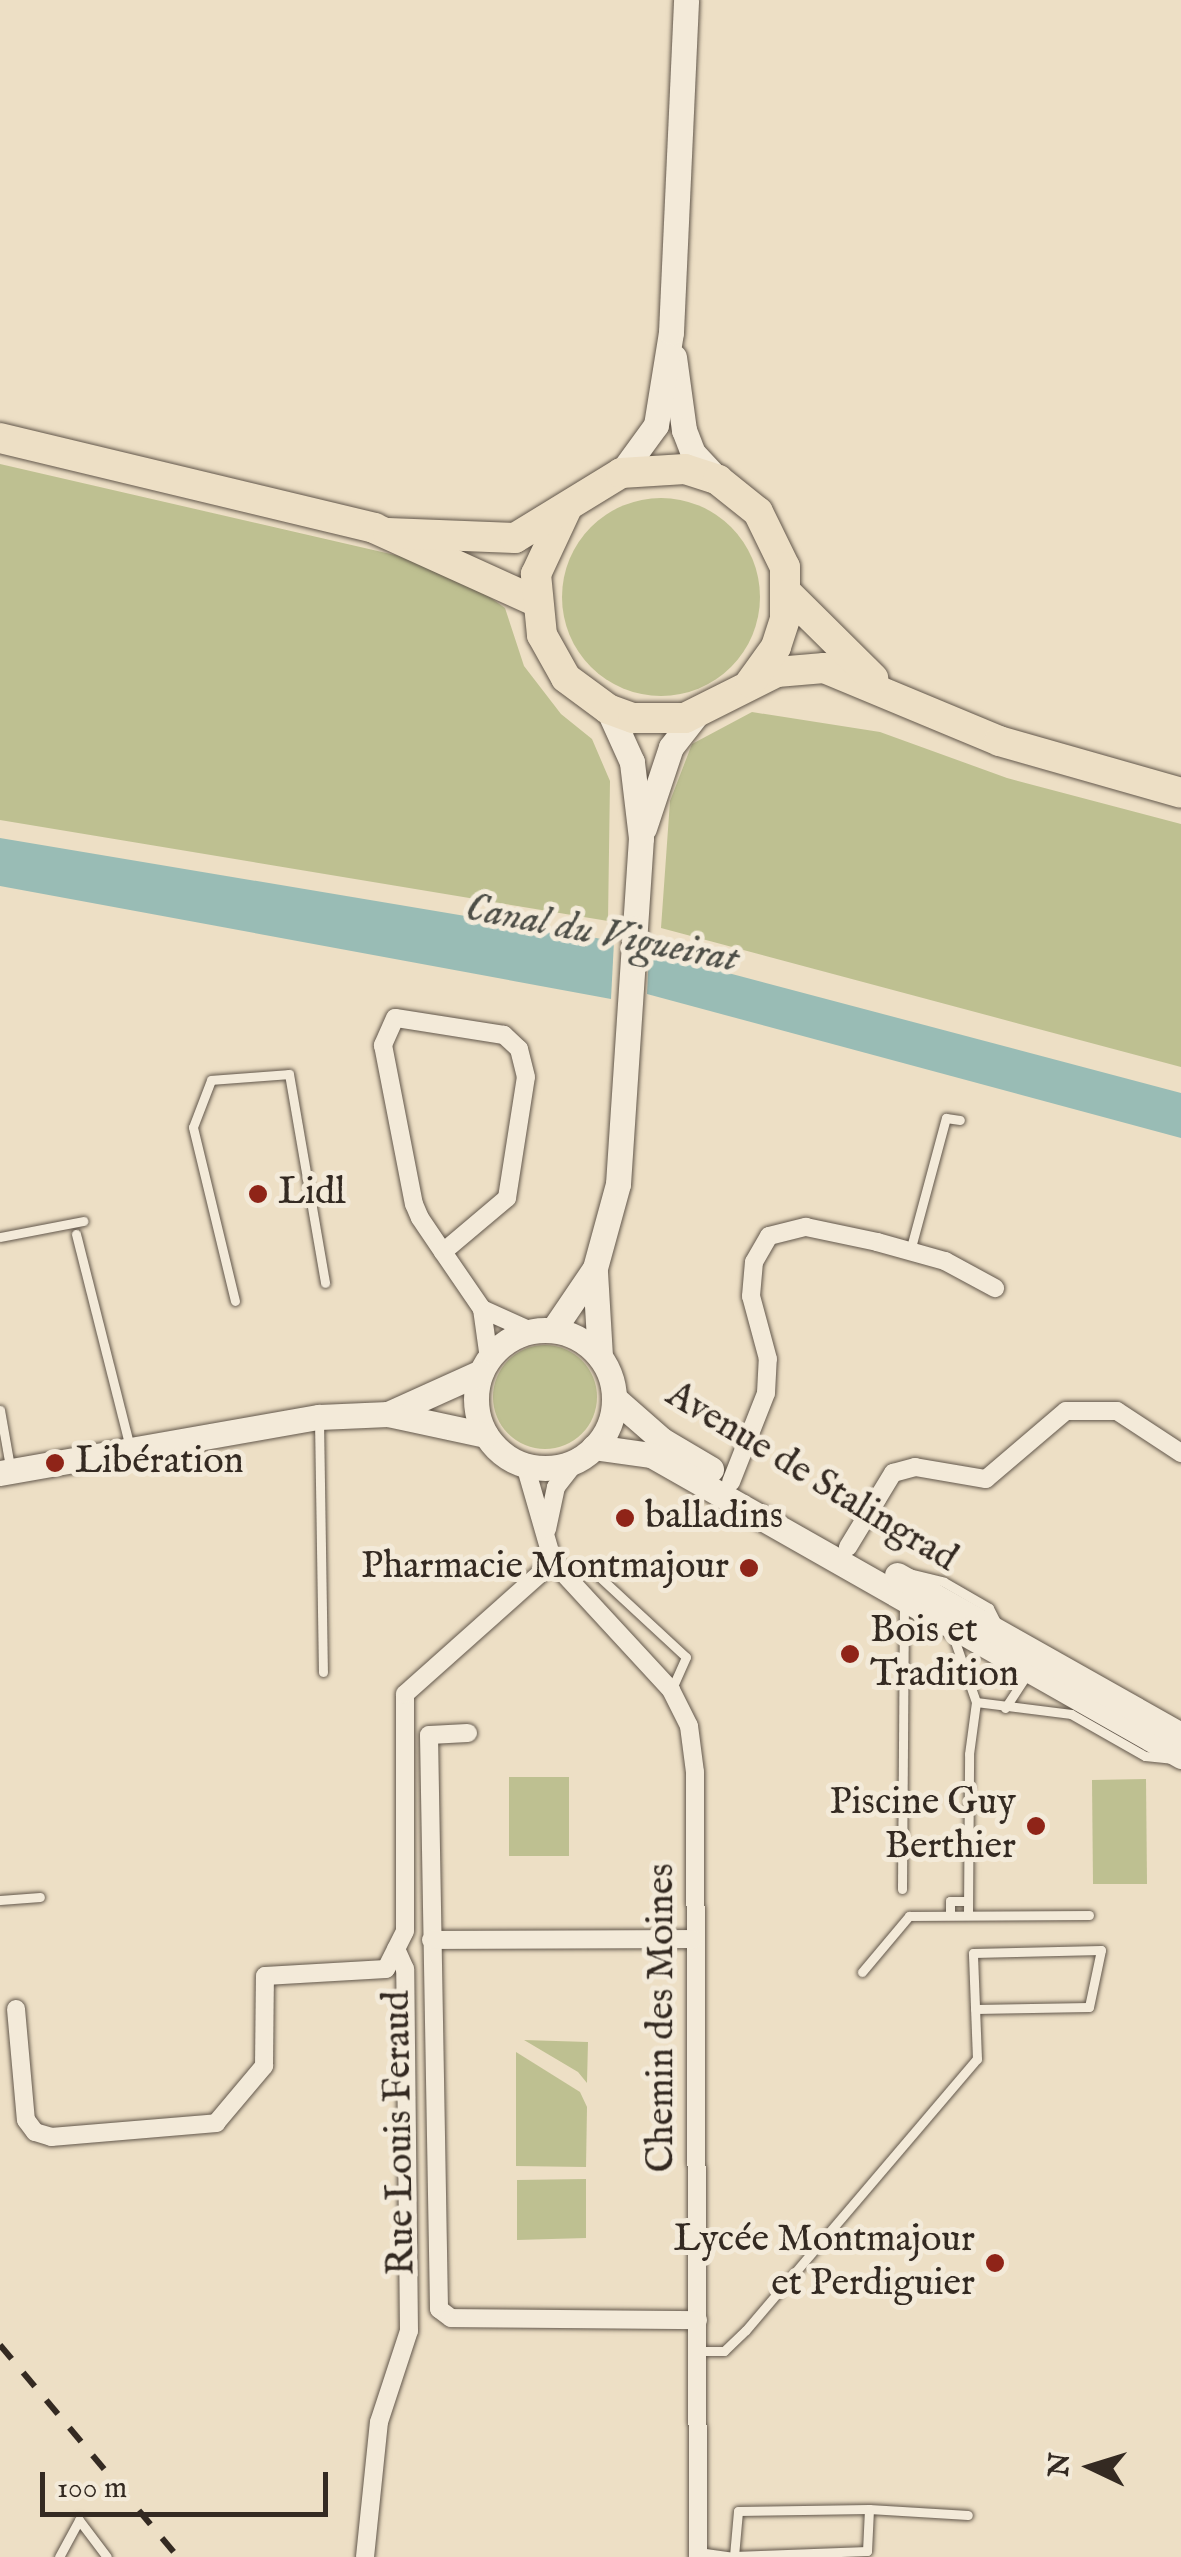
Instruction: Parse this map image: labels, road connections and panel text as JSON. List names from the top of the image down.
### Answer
{
  "streets": {
    "main road": ["Avenue de Stalingrad"],
    "street": ["Chemin des Moines", "Rue Louis Feraud"]
  },
  "crossings": [
    ["Chemin des Moines", "Rue Louis Feraud"]
  ],
  "water": ["Canal du Vigueirat"],
  "places": [
    "Lidl",
    "Libération",
    "balladins",
    "Pharmacie Montmajour",
    "Bois et Tradition",
    "Piscine Guy Berthier",
    "Lycée Montmajour et Perdiguier"
  ],
  "scale_bar": "100 m",
  "north": "left"
}
